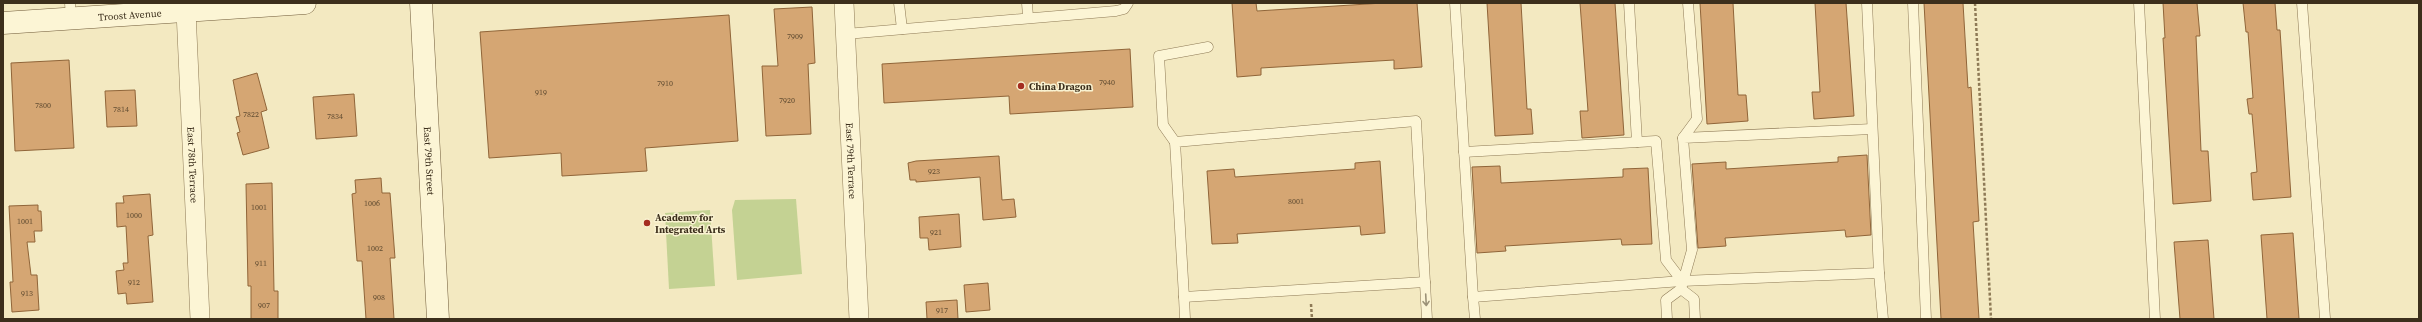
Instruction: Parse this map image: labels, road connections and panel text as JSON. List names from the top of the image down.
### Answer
{
  "streets": {
    "street": [
      "Troost Avenue",
      "East 79th Street",
      "East 79th Terrace",
      "East 78th Terrace"
    ]
  },
  "crossings": [
    ["Troost Avenue", "East 78th Terrace"]
  ],
  "places": ["China Dragon", "Academy for Integrated Arts"],
  "house_numbers": [
    "7909",
    "7940",
    "7910",
    "919",
    "7920",
    "7800",
    "7814",
    "7822",
    "7834",
    "923",
    "8001",
    "1006",
    "1001",
    "1000",
    "1001",
    "921",
    "1002",
    "911",
    "912",
    "913",
    "908",
    "907",
    "917"
  ]
}
